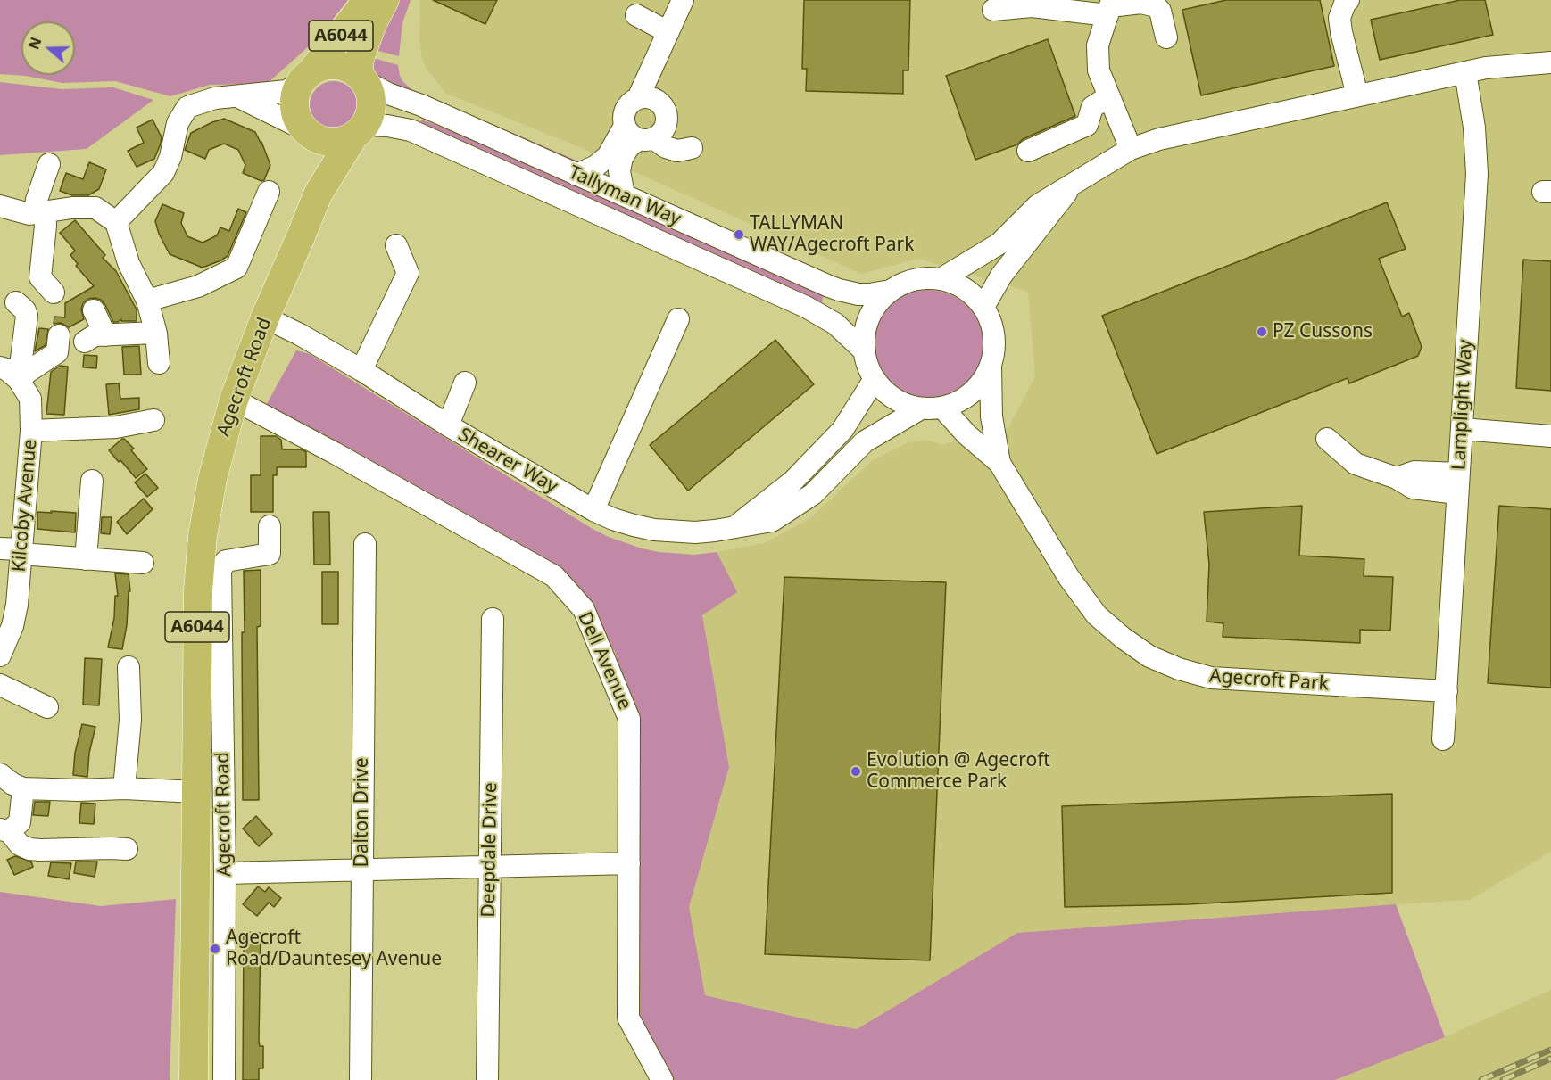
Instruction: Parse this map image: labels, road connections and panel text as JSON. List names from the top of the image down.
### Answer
{
  "streets": {
    "main road": ["A6044", "Agecroft Road"],
    "street": [
      "Tallyman Way",
      "Lamplight Way",
      "Shearer Way",
      "Kilcoby Avenue",
      "Dell Avenue",
      "Agecroft Park",
      "Dalton Drive",
      "Deepdale Drive"
    ]
  },
  "crossings": [
    ["A6044", "Tallyman Way"],
    ["A6044", "Agecroft Road"],
    ["Tallyman Way", "Agecroft Road"],
    ["Tallyman Way", "Shearer Way"],
    ["Agecroft Road", "Shearer Way"],
    ["Agecroft Road", "Dell Avenue"],
    ["Lamplight Way", "Agecroft Park"]
  ],
  "places": [
    "TALLYMAN WAY/Agecroft Park",
    "PZ Cussons",
    "Evolution @ Agecroft Commerce Park",
    "Agecroft Road/Dauntesey Avenue"
  ],
  "north": "left"
}
